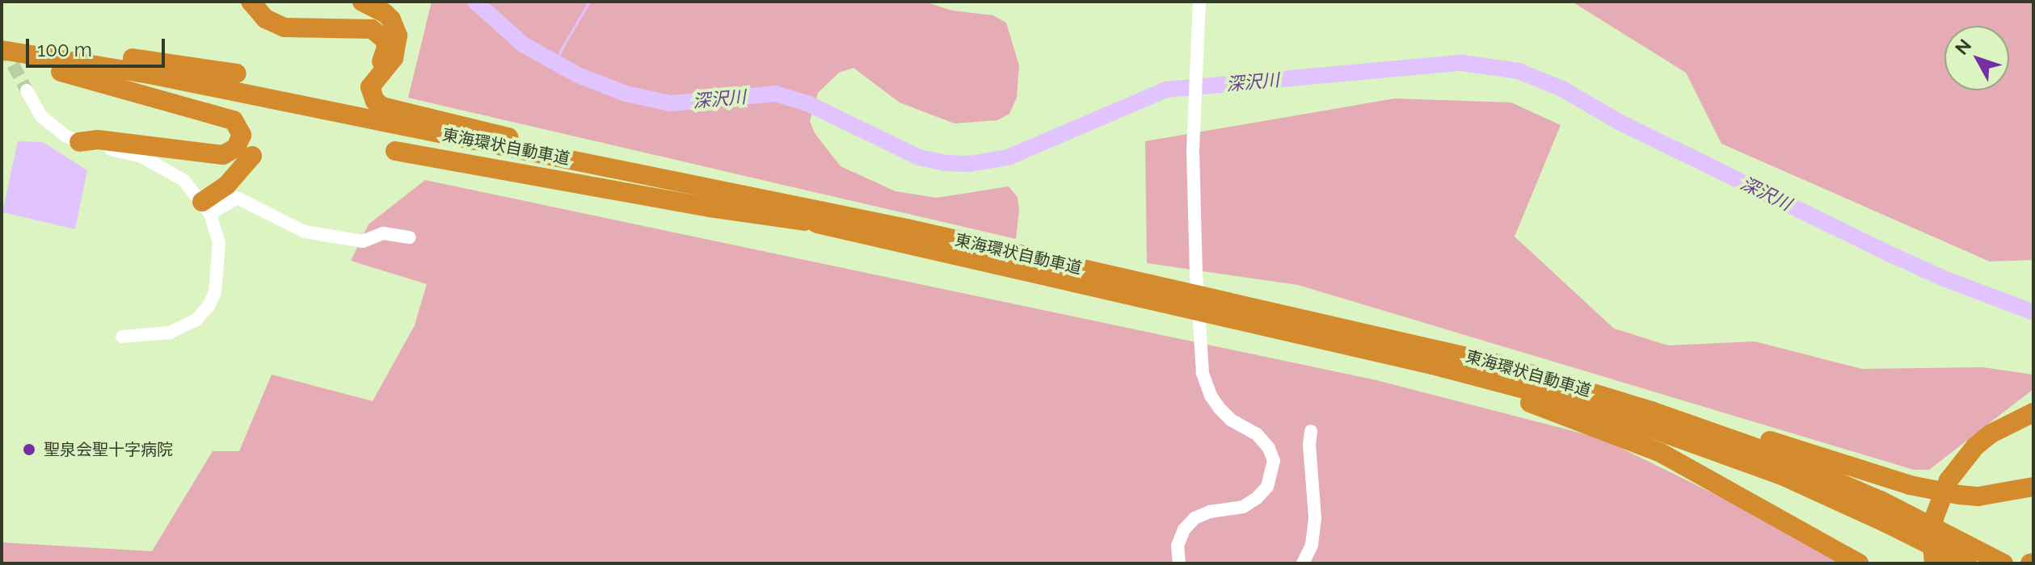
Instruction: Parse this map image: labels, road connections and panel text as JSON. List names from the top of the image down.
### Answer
{
  "streets": {
    "highway": ["東海環状自動車道"]
  },
  "water": ["深沢川"],
  "places": ["聖泉会聖十字病院"],
  "scale_bar": "100 m",
  "north": "top left"
}
